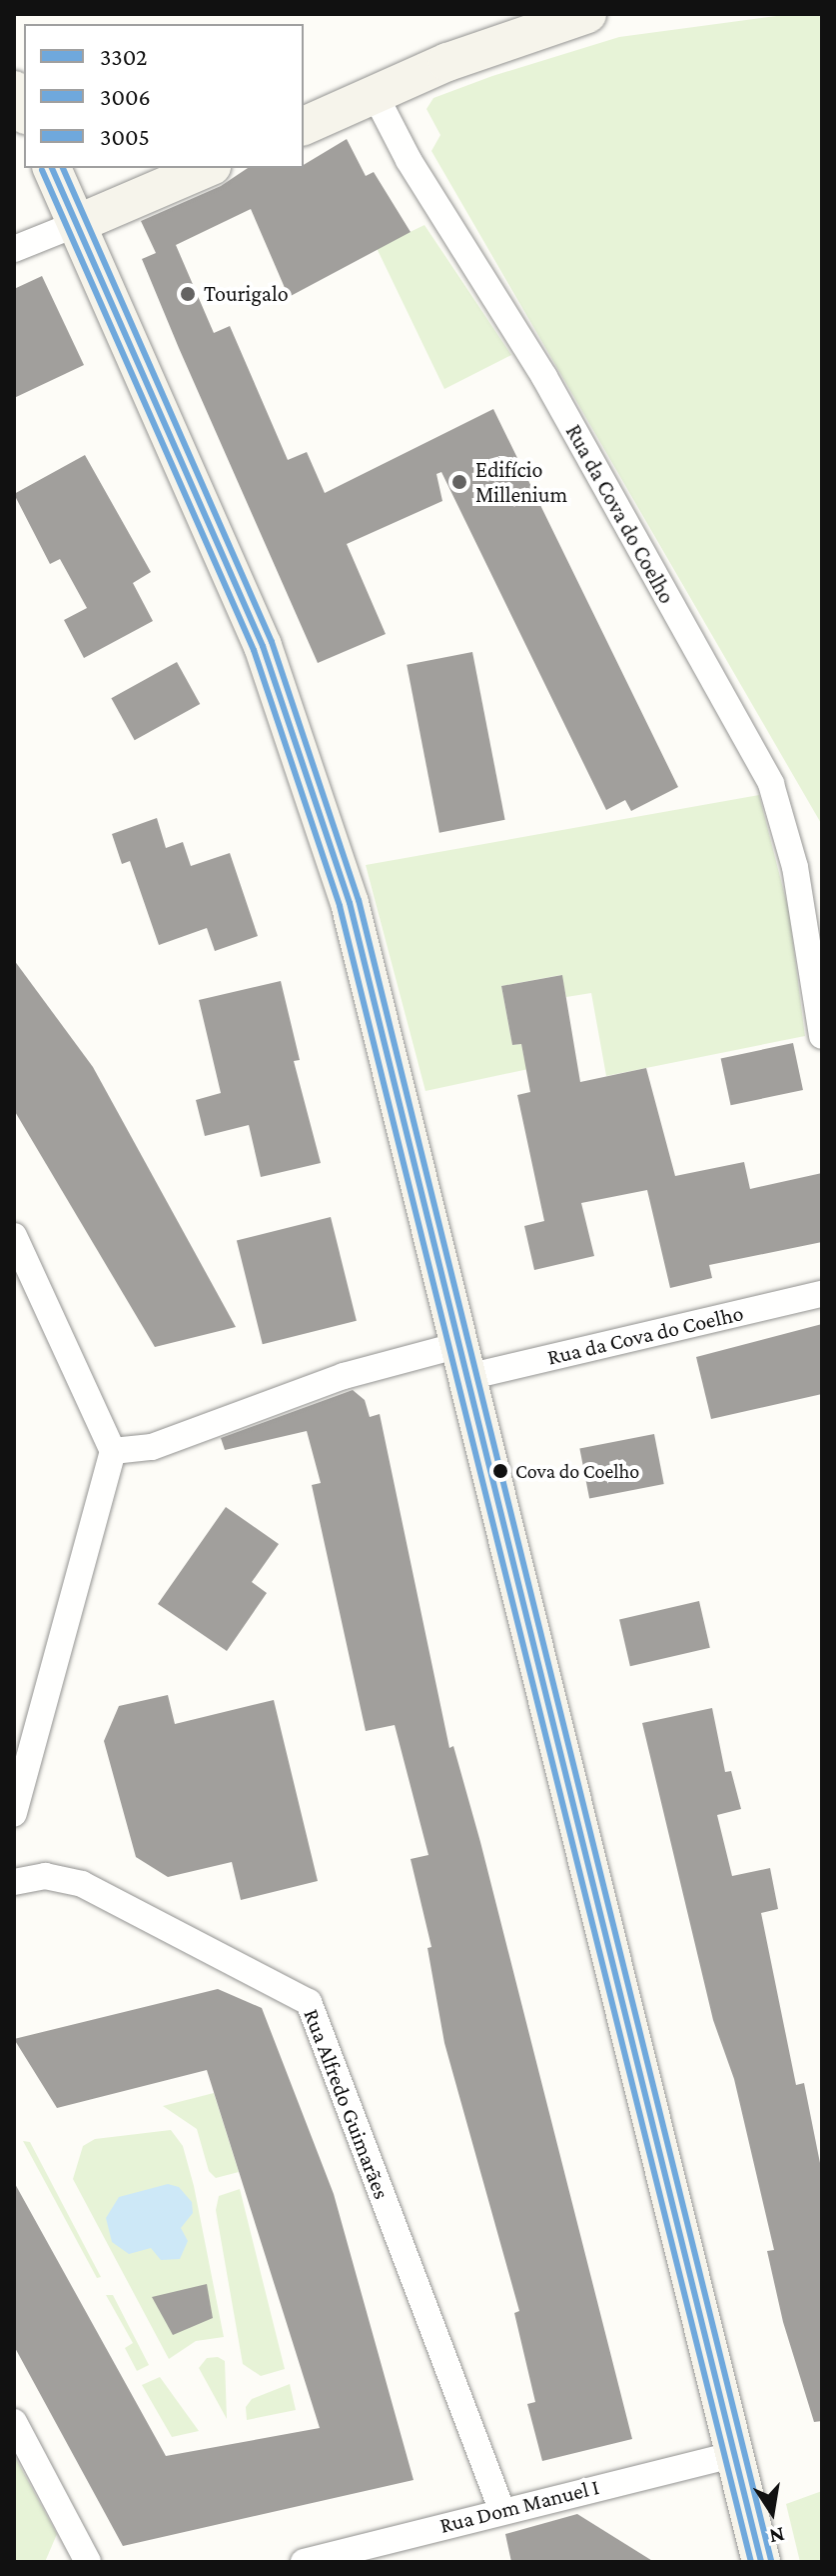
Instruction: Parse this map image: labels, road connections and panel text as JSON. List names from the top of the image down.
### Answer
{
  "streets": {
    "street": ["Rua da Cova do Coelho", "Rua Alfredo Guimarães", "Rua Dom Manuel I"]
  },
  "crossings": [
    ["Rua Alfredo Guimarães", "Rua Dom Manuel I"]
  ],
  "places": ["Tourigalo", "Edifício Millenium", "Cova do Coelho"],
  "lines": ["transit line 3302", "transit line 3005", "transit line 3006"],
  "legend": ["3302", "3006", "3005"],
  "north": "bottom"
}
